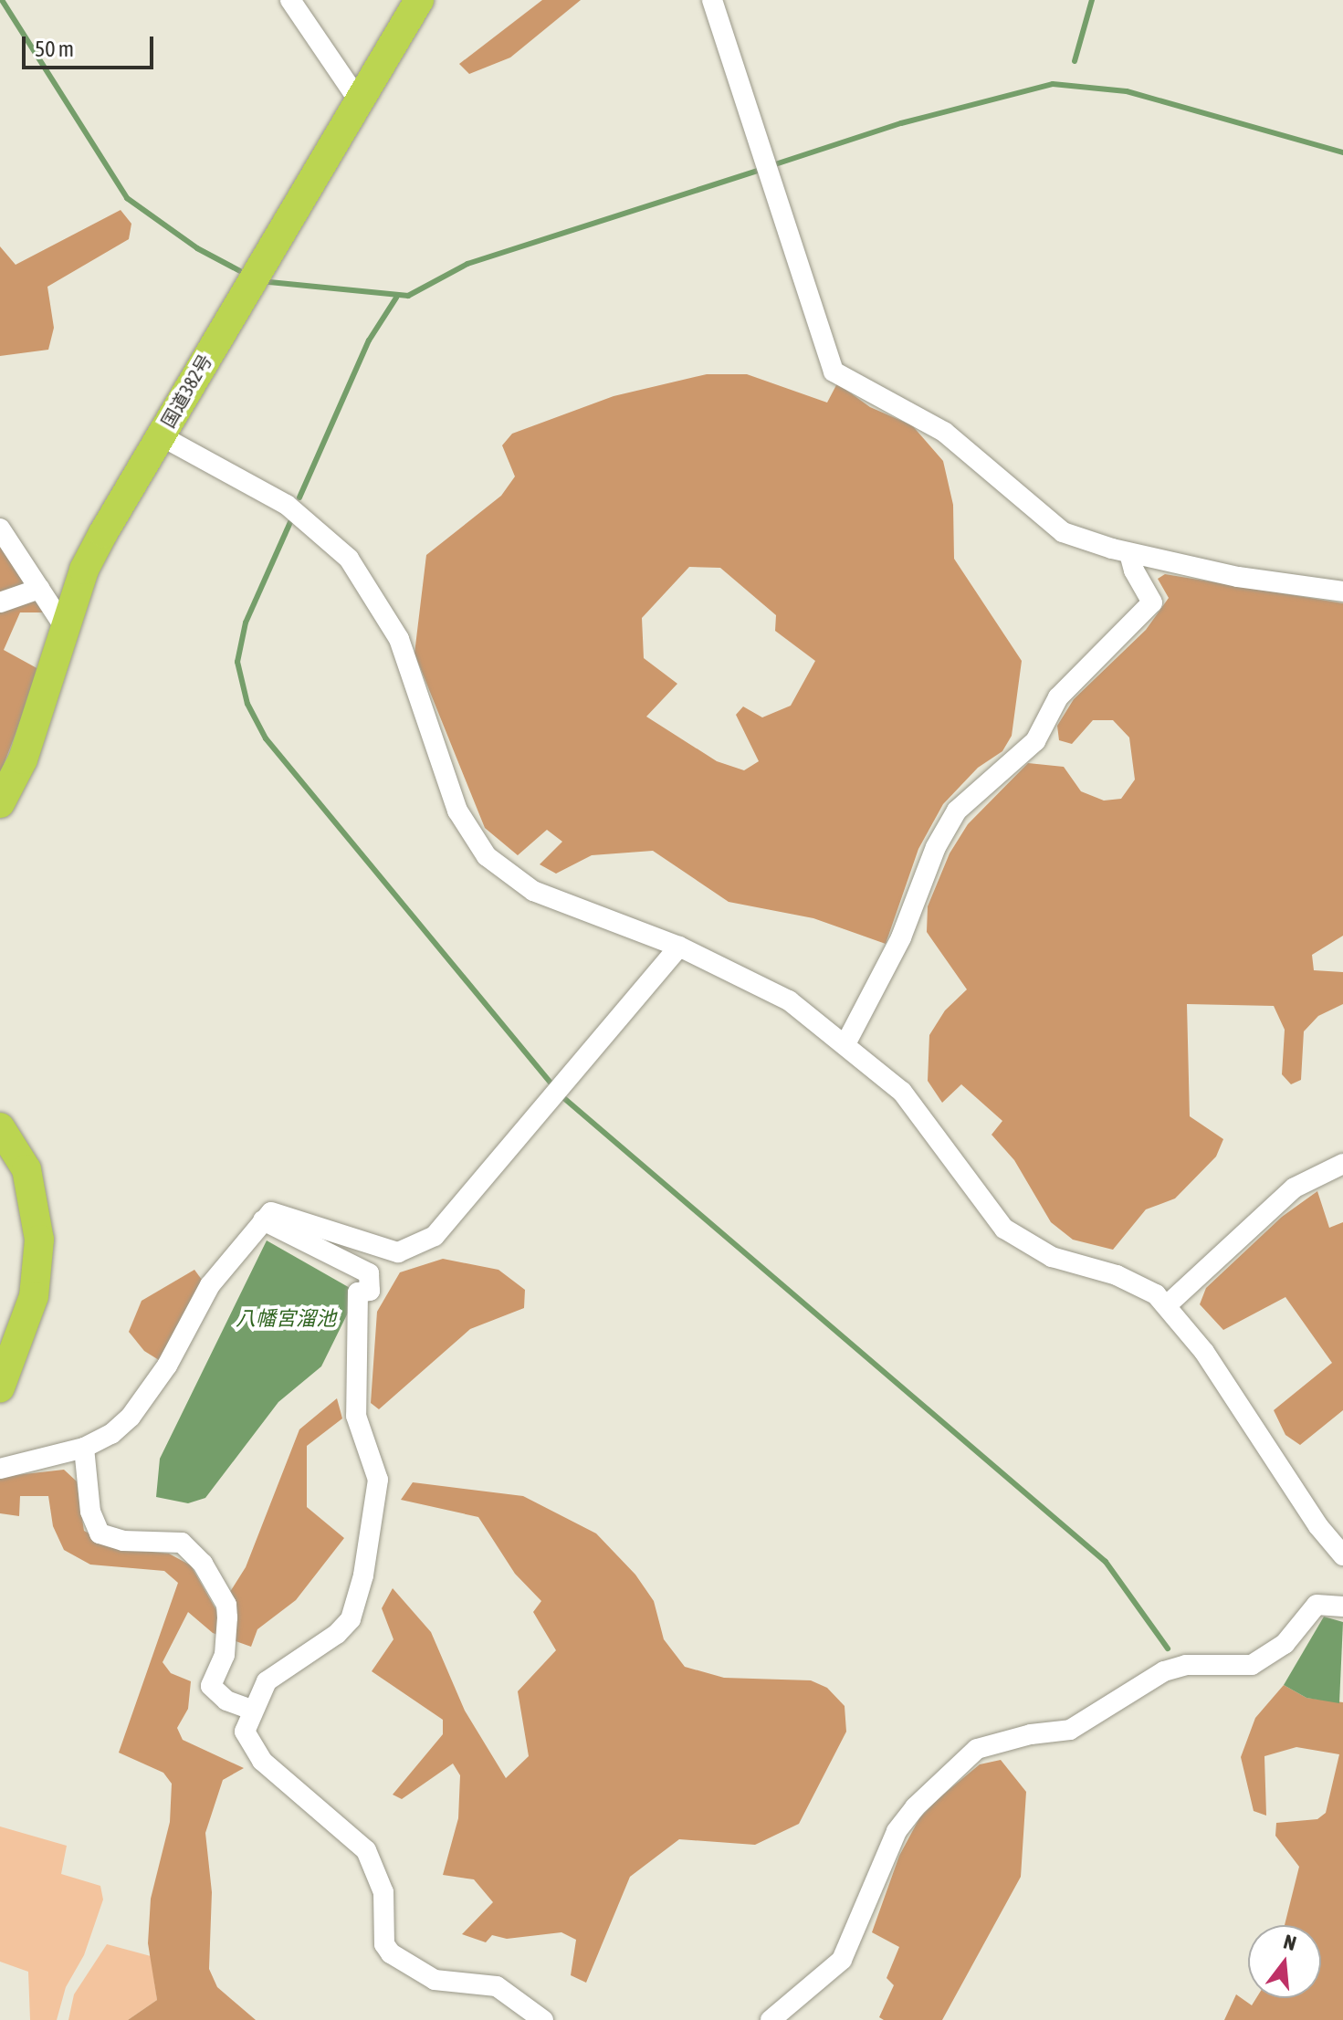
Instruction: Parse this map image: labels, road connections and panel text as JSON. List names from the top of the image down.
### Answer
{
  "streets": {
    "highway": ["国道382号"]
  },
  "water": ["八幡宮溜池"],
  "scale_bar": "50 m",
  "north": "top"
}
